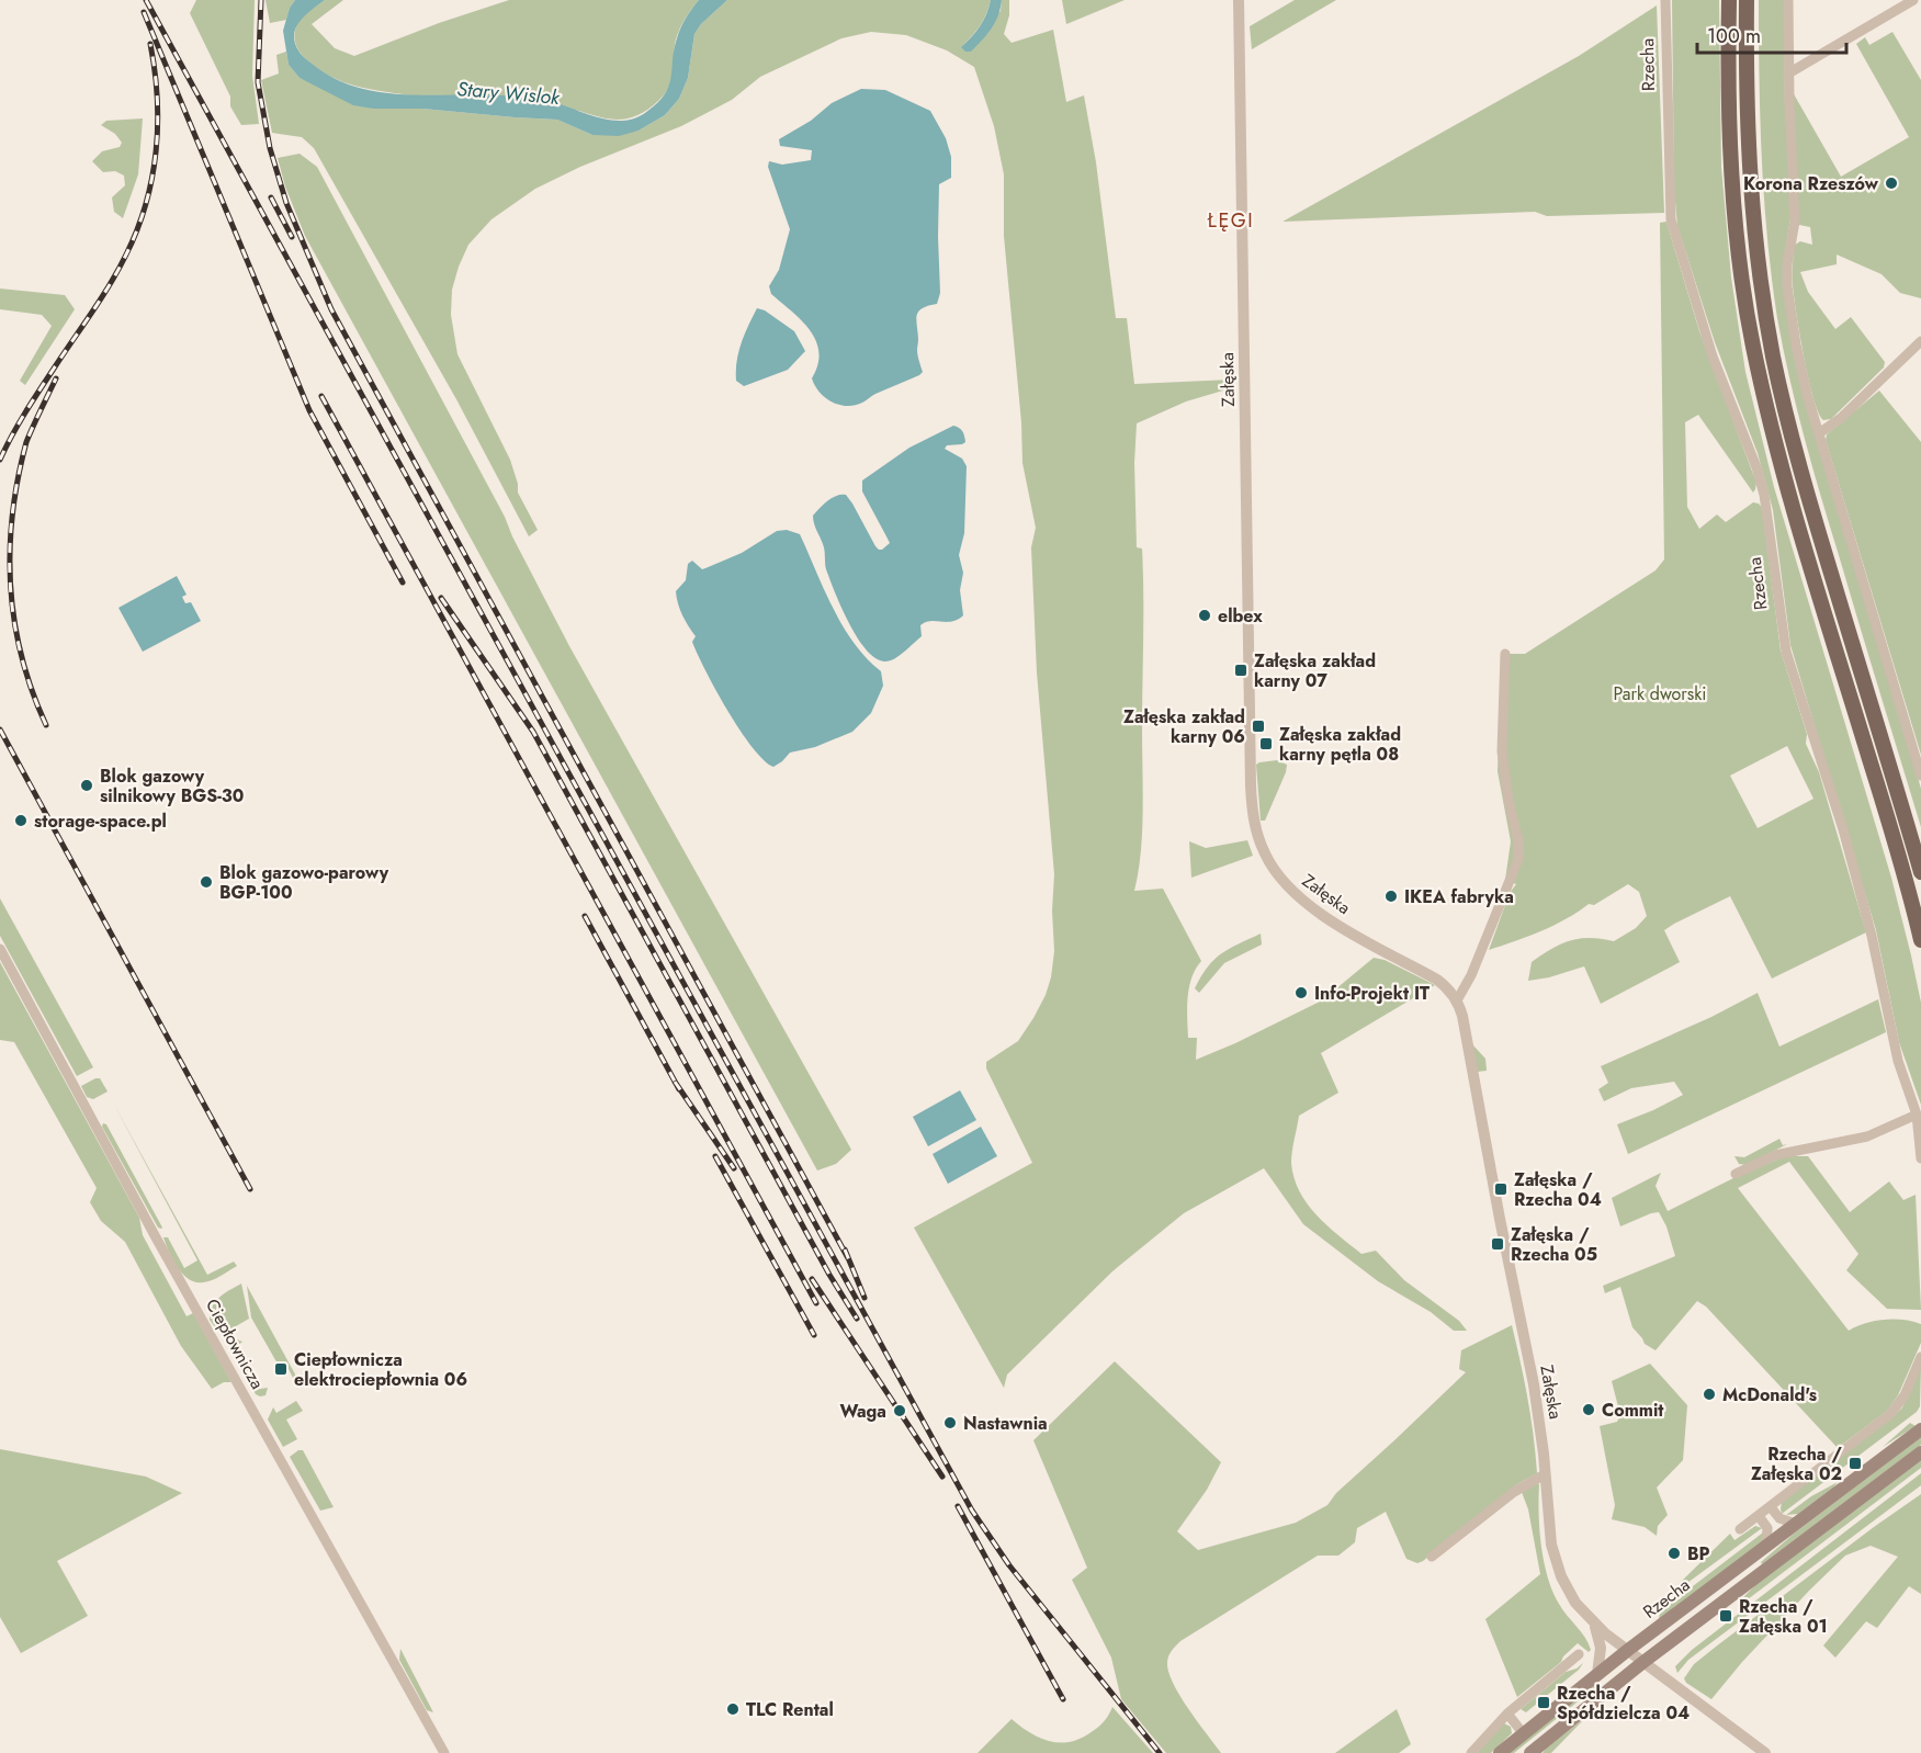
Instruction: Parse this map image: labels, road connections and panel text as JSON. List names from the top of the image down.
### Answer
{
  "streets": {
    "main road": ["Rzecha"],
    "street": ["Załęska", "Ciepłownicza"]
  },
  "crossings": [
    ["Rzecha", "Załęska"]
  ],
  "districts": ["ŁĘGI"],
  "water": ["Stary Wislok"],
  "parks": ["Park dworski"],
  "places": {
    "other": [
      "Korona Rzeszów",
      "elbex",
      "Blok gazowy silnikowy BGS-30",
      "storage-space.pl",
      "Blok gazowo-parowy BGP-100",
      "IKEA fabryka",
      "Info-Projekt IT",
      "McDonald's",
      "Commit",
      "Waga",
      "Nastawnia",
      "BP",
      "TLC Rental"
    ],
    "transit": [
      "Załęska zakład karny 07",
      "Załęska zakład karny 06",
      "Załęska zakład karny pętla 08",
      "Załęska / Rzecha 04",
      "Załęska / Rzecha 05",
      "Ciepłownicza elektrociepłownia 06",
      "Rzecha / Załęska 02",
      "Rzecha / Załęska 01",
      "Rzecha / Spółdzielcza 04"
    ]
  },
  "scale_bar": "100 m"
}
